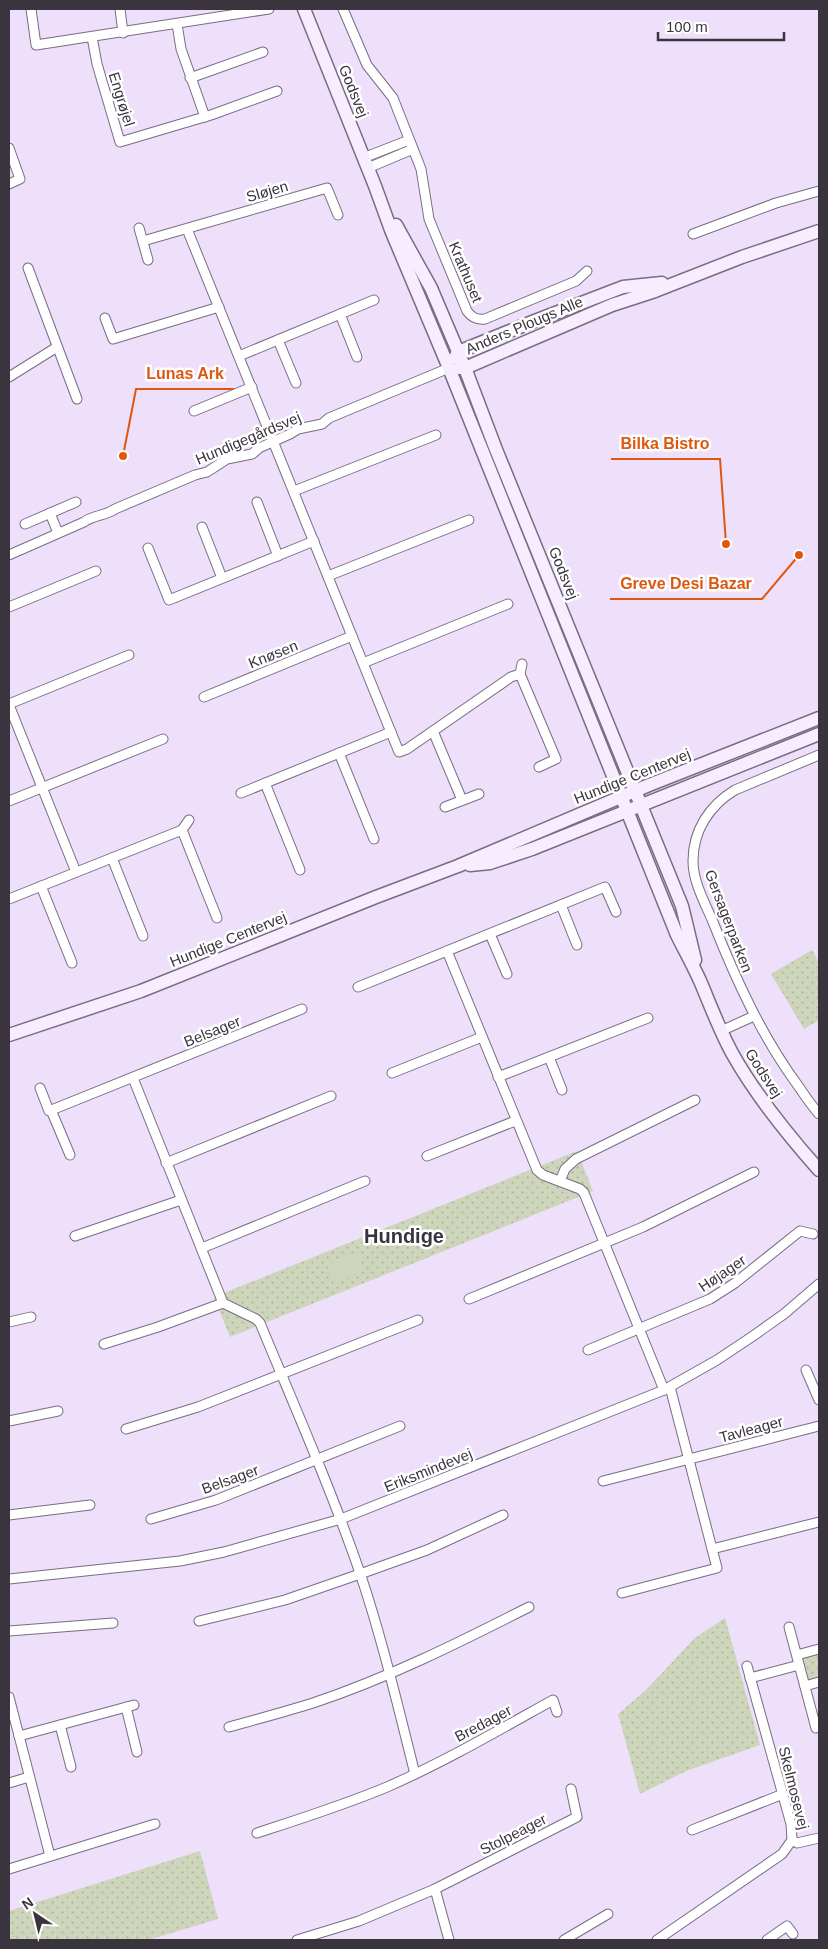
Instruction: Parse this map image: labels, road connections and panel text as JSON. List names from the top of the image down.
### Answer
{
  "streets": {
    "street": [
      "Godsvej",
      "Engrøjel",
      "Sløjen",
      "Krathuset",
      "Anders Plougs Alle",
      "Hundigegårdsvej",
      "Knøsen",
      "Hundige Centervej",
      "Gersagerparken",
      "Belsager",
      "Højager",
      "Tavleager",
      "Eriksmindevej",
      "Bredager",
      "Skelmosevej",
      "Stolpeager"
    ]
  },
  "crossings": [
    ["Godsvej", "Anders Plougs Alle"],
    ["Godsvej", "Hundigegårdsvej"],
    ["Godsvej", "Hundige Centervej"],
    ["Anders Plougs Alle", "Hundigegårdsvej"]
  ],
  "districts": ["Hundige"],
  "places": ["Lunas Ark", "Bilka Bistro", "Greve Desi Bazar"],
  "scale_bar": "100 m",
  "north": "top left"
}
